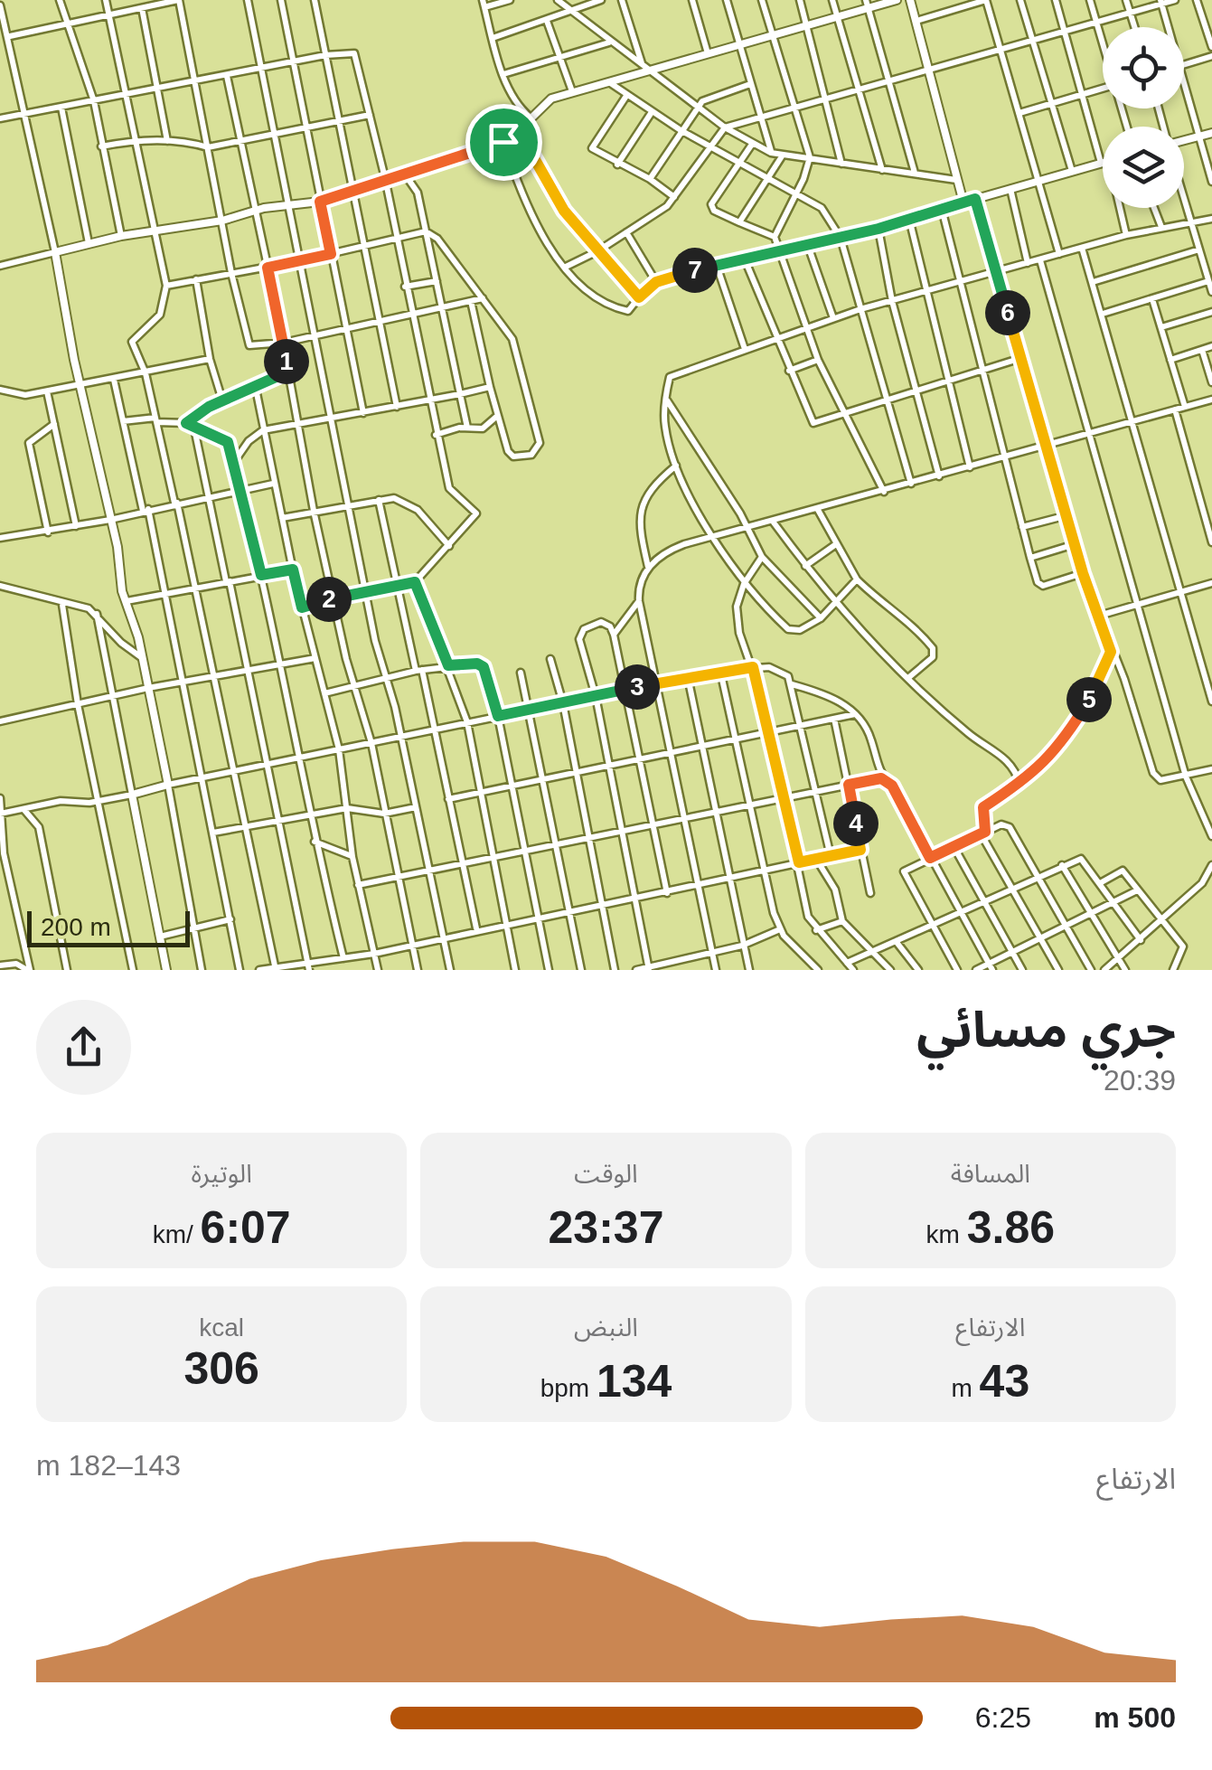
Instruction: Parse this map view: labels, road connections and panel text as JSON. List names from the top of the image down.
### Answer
{
  "scale_bar": "200 m",
  "page": {
    "pins": [
      "7",
      "6",
      "1",
      "2",
      "3",
      "5",
      "4"
    ],
    "scale": "200 m",
    "heading": ["جري مسائي", "20:39"],
    "stats": [
      ["المسافة", "3.86 km"],
      ["الوقت", "23:37"],
      ["الوتيرة", "6:07 /km"],
      ["الارتفاع", "43 m"],
      ["النبض", "134 bpm"],
      ["kcal", "306"]
    ],
    "chart": ["الارتفاع", "143–182 m"],
    "list": [
      {
        "name": "500 m",
        "note": "6:25"
      }
    ]
  }
}
